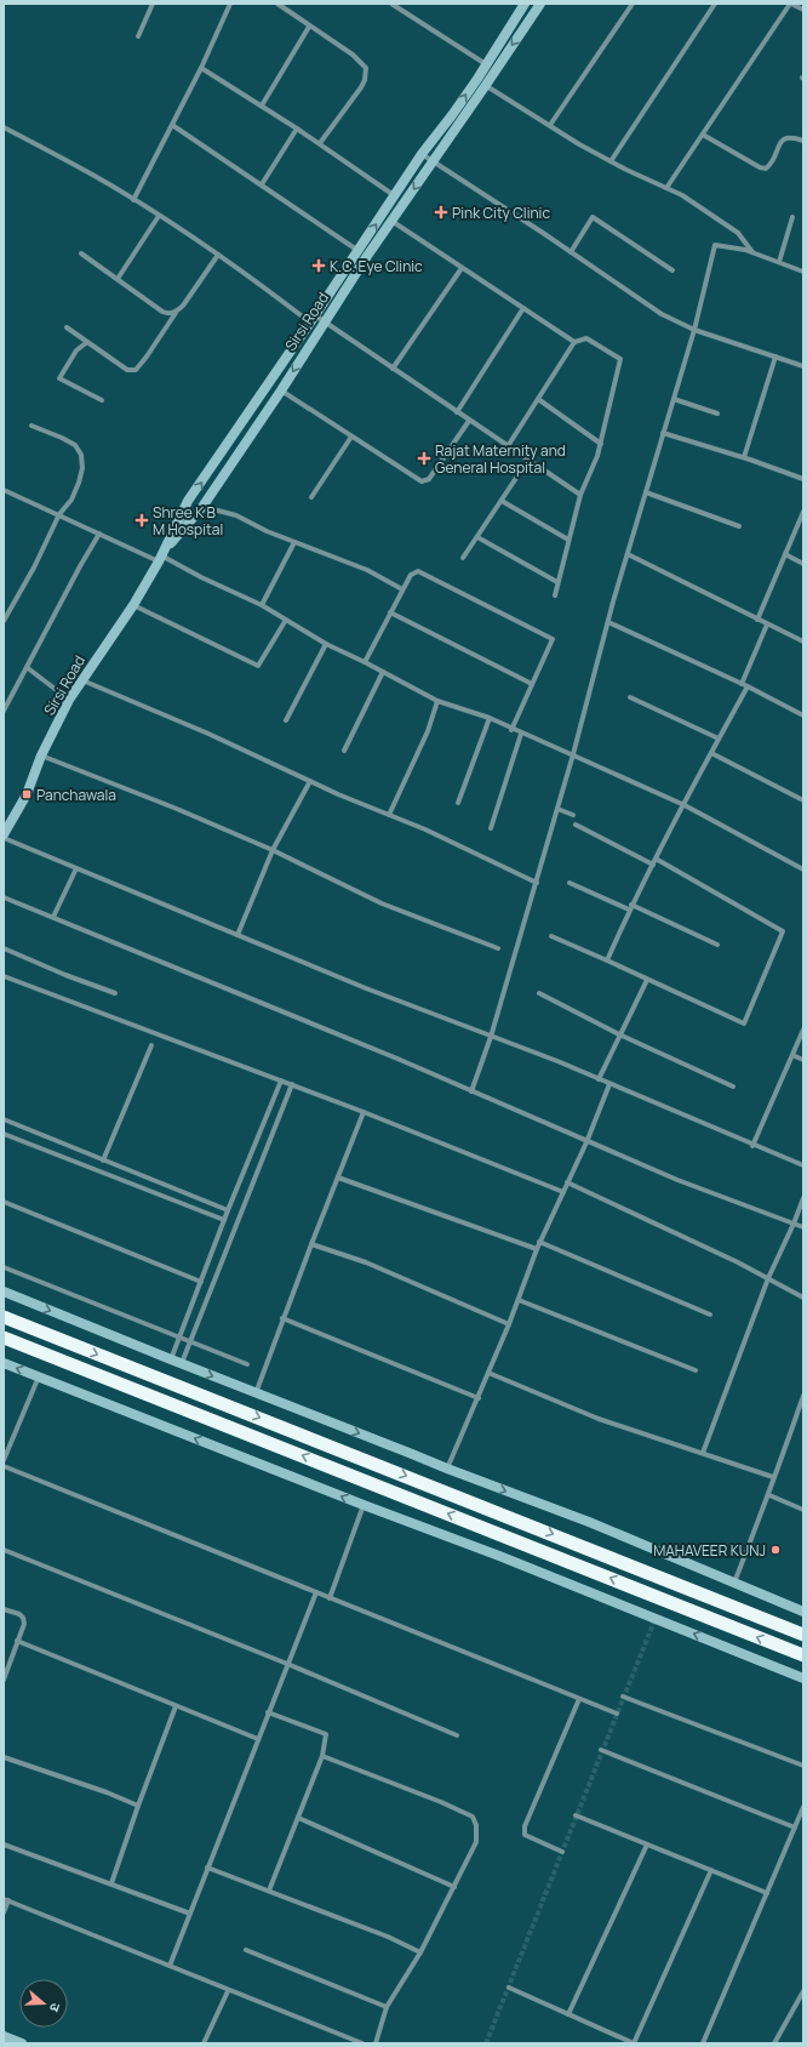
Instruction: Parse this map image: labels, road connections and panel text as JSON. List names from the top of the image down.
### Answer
{
  "streets": {
    "street": ["Sirsi Road"]
  },
  "places": {
    "health": [
      "Pink City Clinic",
      "K.C. Eye Clinic",
      "Rajat Maternity and General Hospital",
      "Shree K B M Hospital"
    ],
    "transit": ["Panchawala"],
    "other": ["MAHAVEER KUNJ"]
  },
  "north": "right"
}
